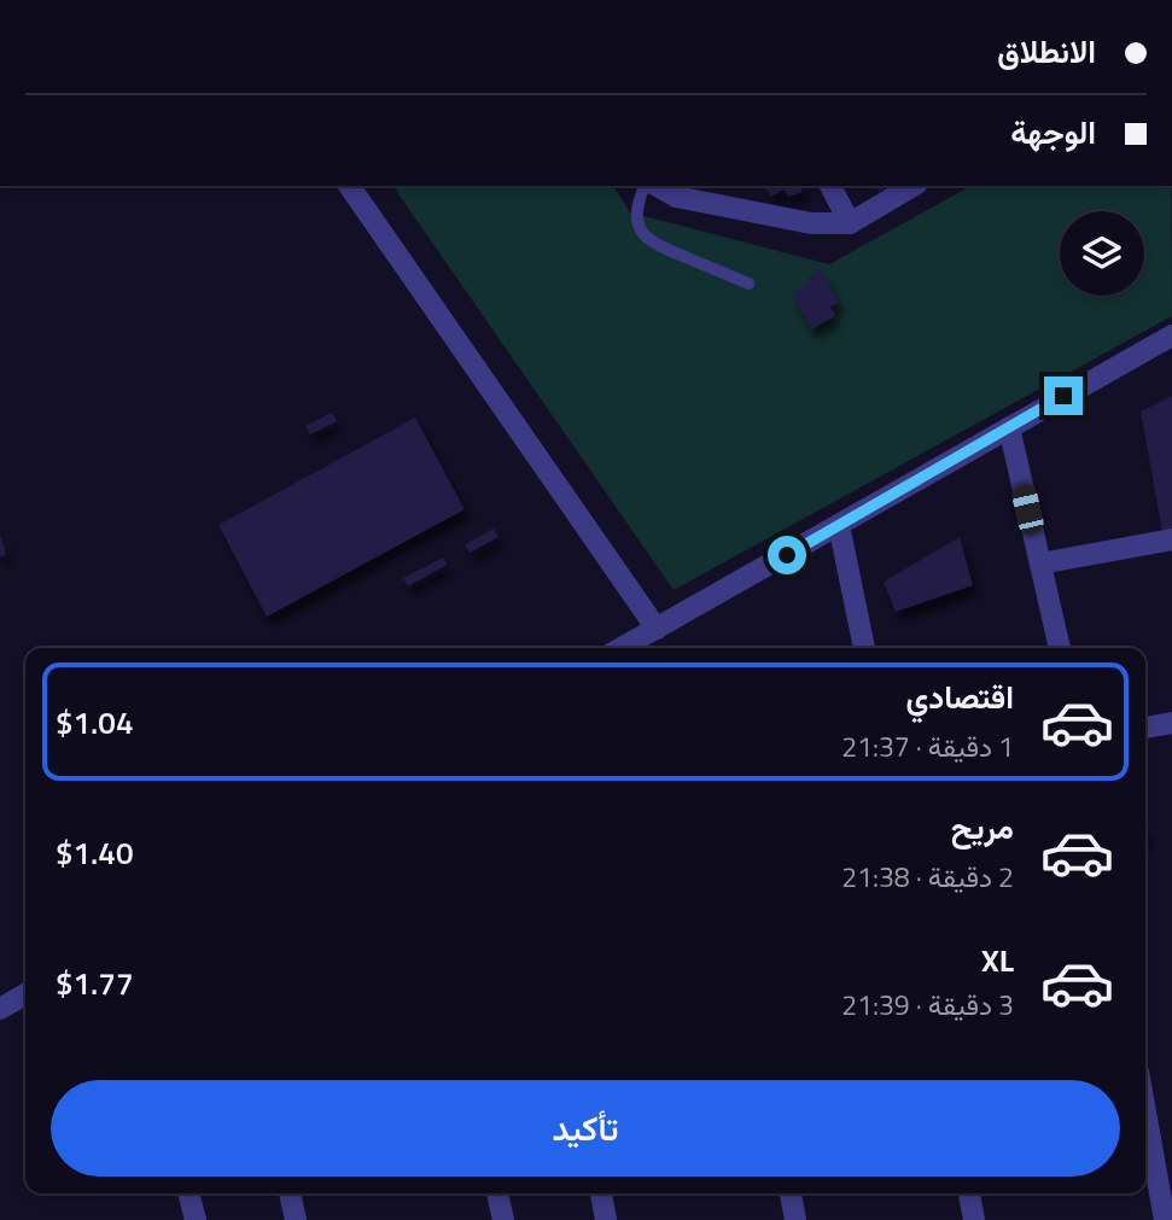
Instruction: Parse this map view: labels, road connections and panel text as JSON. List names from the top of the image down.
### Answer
{
  "page": {
    "banner": ["الانطلاق", "الوجهة"],
    "list": [
      {
        "name": "اقتصادي",
        "note": "1 دقيقة · 21:37",
        "value": "$1.04"
      },
      {
        "name": "مريح",
        "note": "2 دقيقة · 21:38",
        "value": "$1.40"
      },
      {
        "name": "XL",
        "note": "3 دقيقة · 21:39",
        "value": "$1.77"
      }
    ],
    "buttons": "تأكيد"
  }
}
